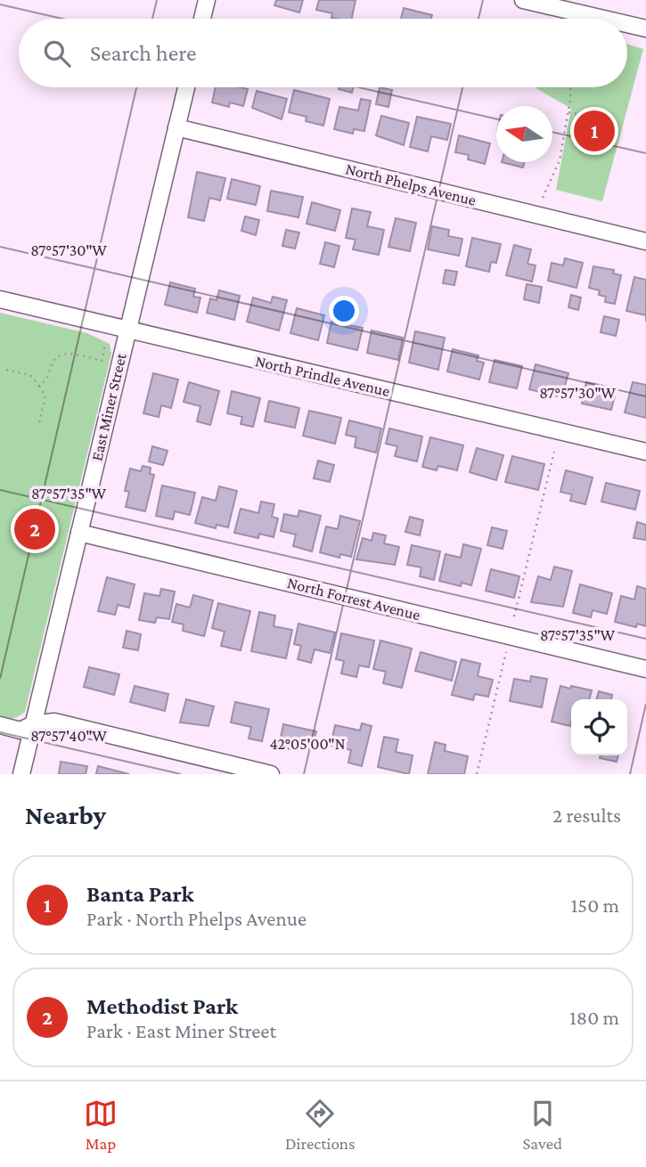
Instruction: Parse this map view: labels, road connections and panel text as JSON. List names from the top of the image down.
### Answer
{
  "streets": {
    "street": [
      "North Phelps Avenue",
      "North Prindle Avenue",
      "East Miner Street",
      "North Forrest Avenue"
    ]
  },
  "crossings": [
    ["North Phelps Avenue", "East Miner Street"],
    ["North Prindle Avenue", "East Miner Street"],
    ["East Miner Street", "North Forrest Avenue"]
  ],
  "north": "left",
  "page": {
    "search": "Search here",
    "pins": ["1", "2"],
    "heading": ["Nearby", "2 results"],
    "list": [
      {
        "mark": "1",
        "name": "Banta Park",
        "note": "Park · North Phelps Avenue",
        "value": "150 m"
      },
      {
        "mark": "2",
        "name": "Methodist Park",
        "note": "Park · East Miner Street",
        "value": "180 m"
      }
    ],
    "nav": ["Map", "Directions", "Saved"]
  },
  "coordinates": [
    "87°57'30\"W",
    "87°57'35\"W",
    "87°57'40\"W",
    "42°05'00\"N"
  ]
}
